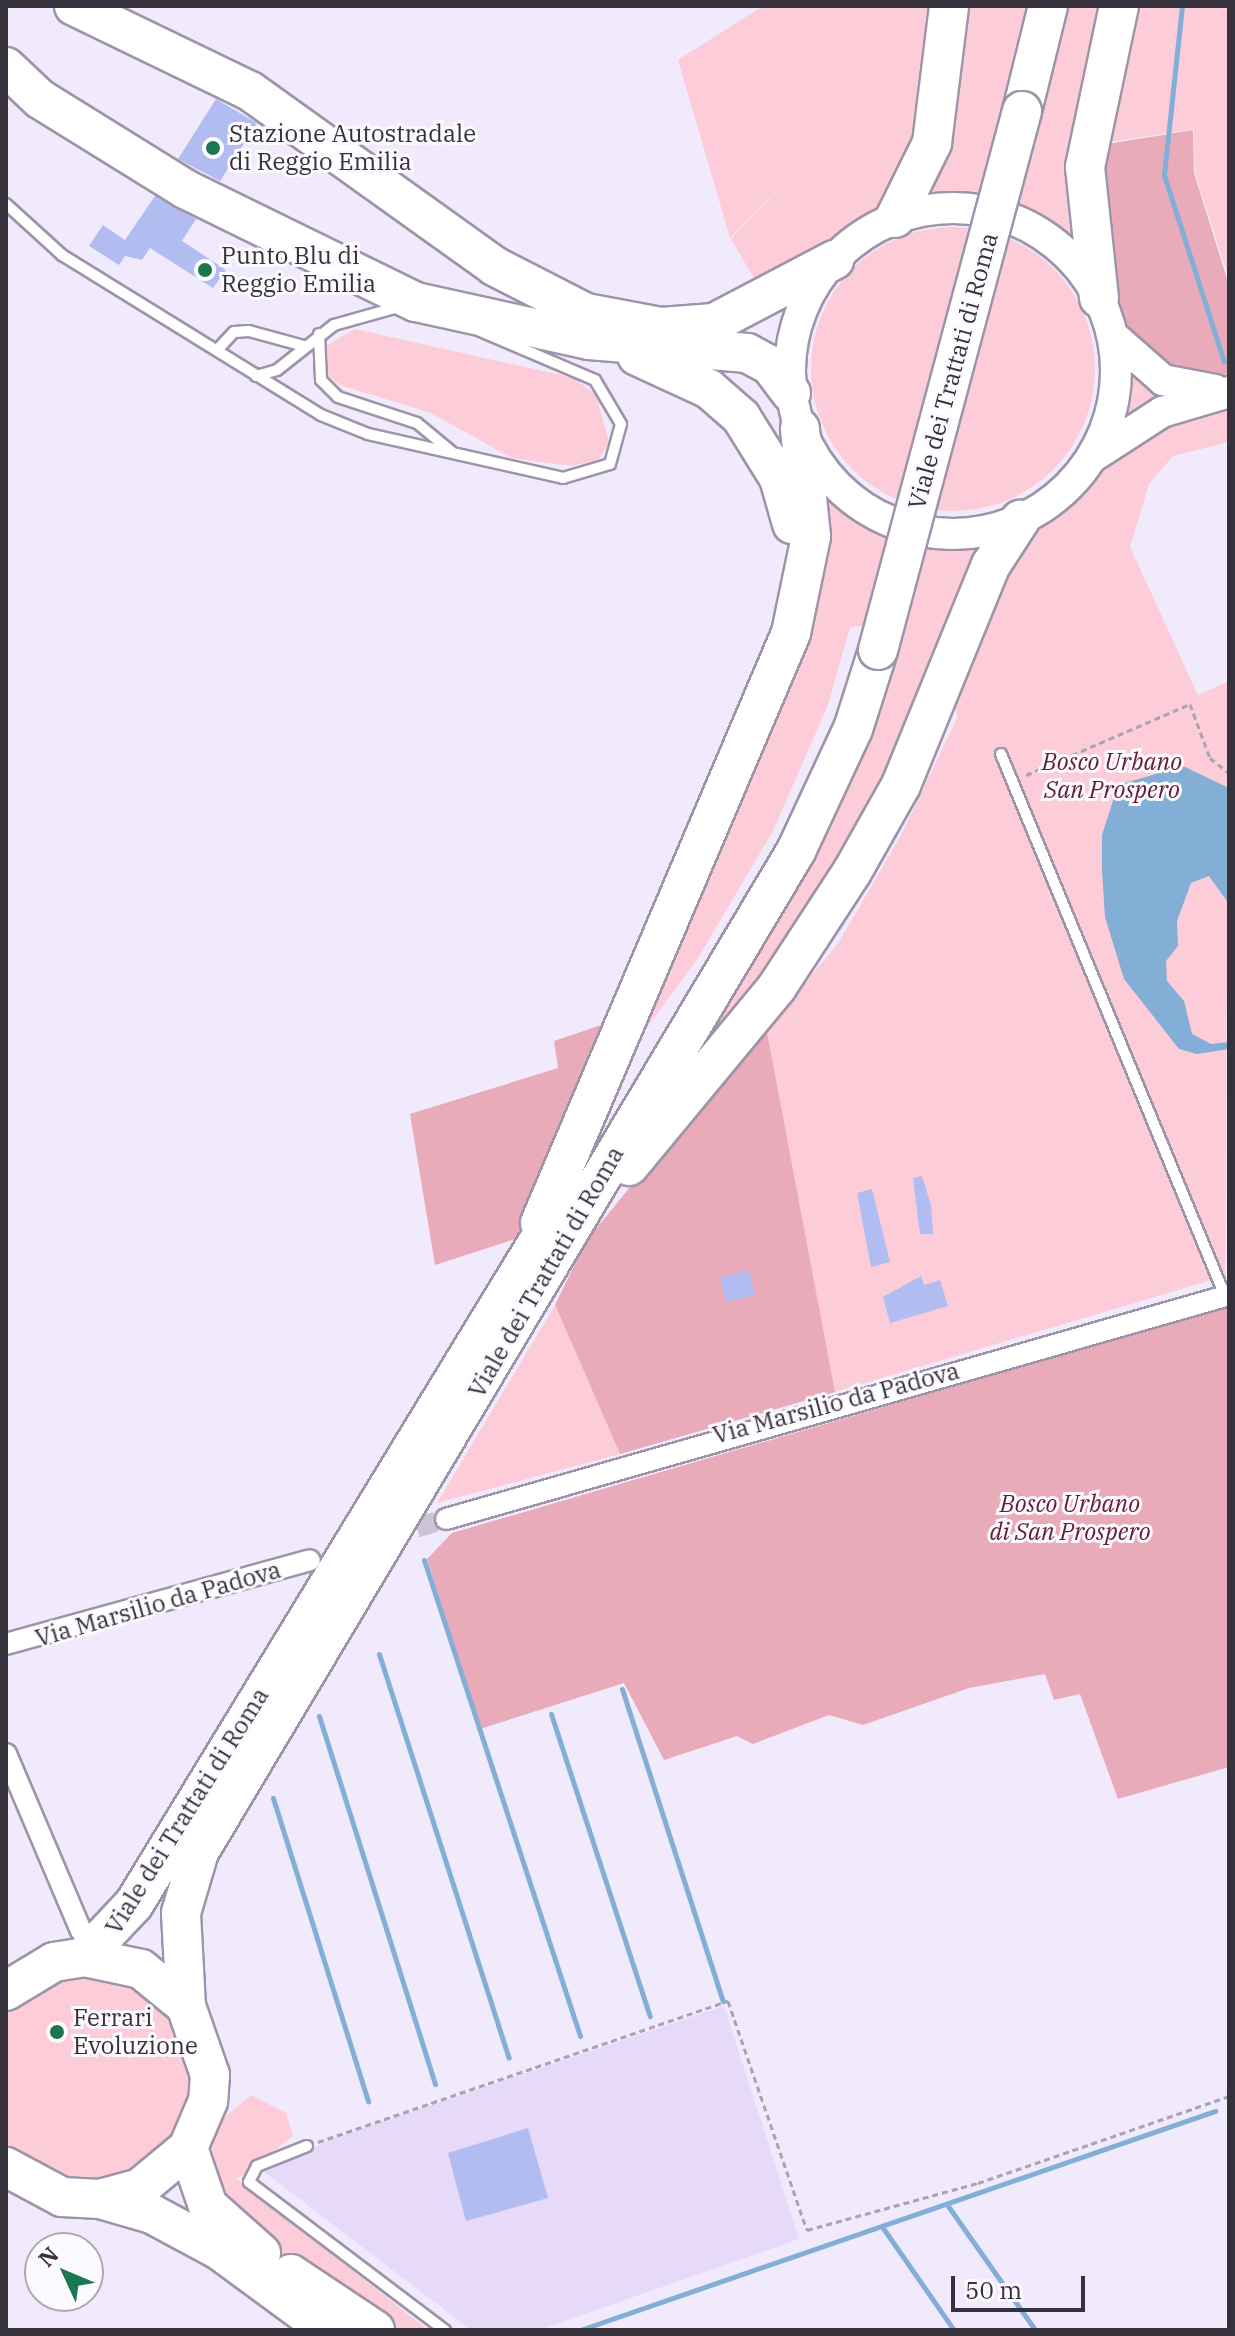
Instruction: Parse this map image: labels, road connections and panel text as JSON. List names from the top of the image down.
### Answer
{
  "streets": {
    "highway": ["Viale dei Trattati di Roma"],
    "street": ["Via Marsilio da Padova"]
  },
  "parks": ["Bosco Urbano San Prospero", "Bosco Urbano di San Prospero"],
  "places": ["Stazione Autostradale di Reggio Emilia", "Punto Blu di Reggio Emilia", "Ferrari Evoluzione"],
  "scale_bar": "50 m",
  "north": "top left"
}
